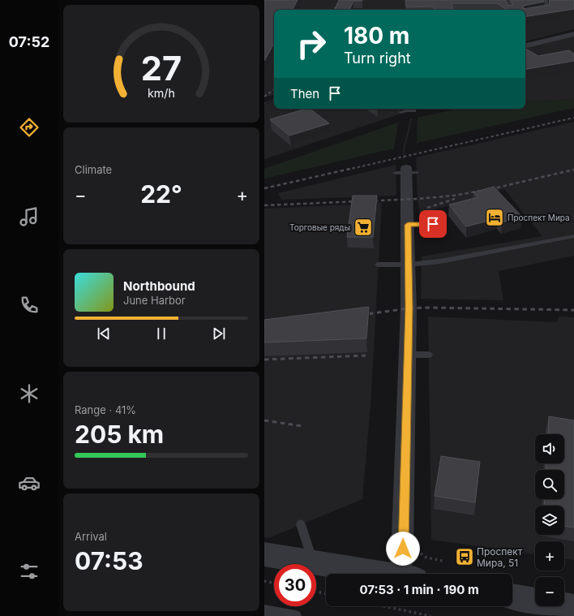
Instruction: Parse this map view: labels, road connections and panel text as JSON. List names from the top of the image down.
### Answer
{
  "places": {
    "hotel": ["Проспект Мира"],
    "supermarket": ["Торговые ряды"],
    "bus stop": ["Проспект Мира, 51"]
  },
  "page": {
    "tabs": "07:52",
    "turn": ["180 m", "Turn right"],
    "then": "Then",
    "tile": [
      "Climate",
      ["Range · 41%", "205 km"],
      ["Arrival", "07:53"]
    ],
    "heat": ["−", "22°", "+"],
    "song": ["Northbound", "June Harbor"],
    "map_buttons": ["+", "−"],
    "limit": "30",
    "trip": "07:53 · 1 min · 190 m",
    "gauge": ["27", "km/h"]
  }
}
